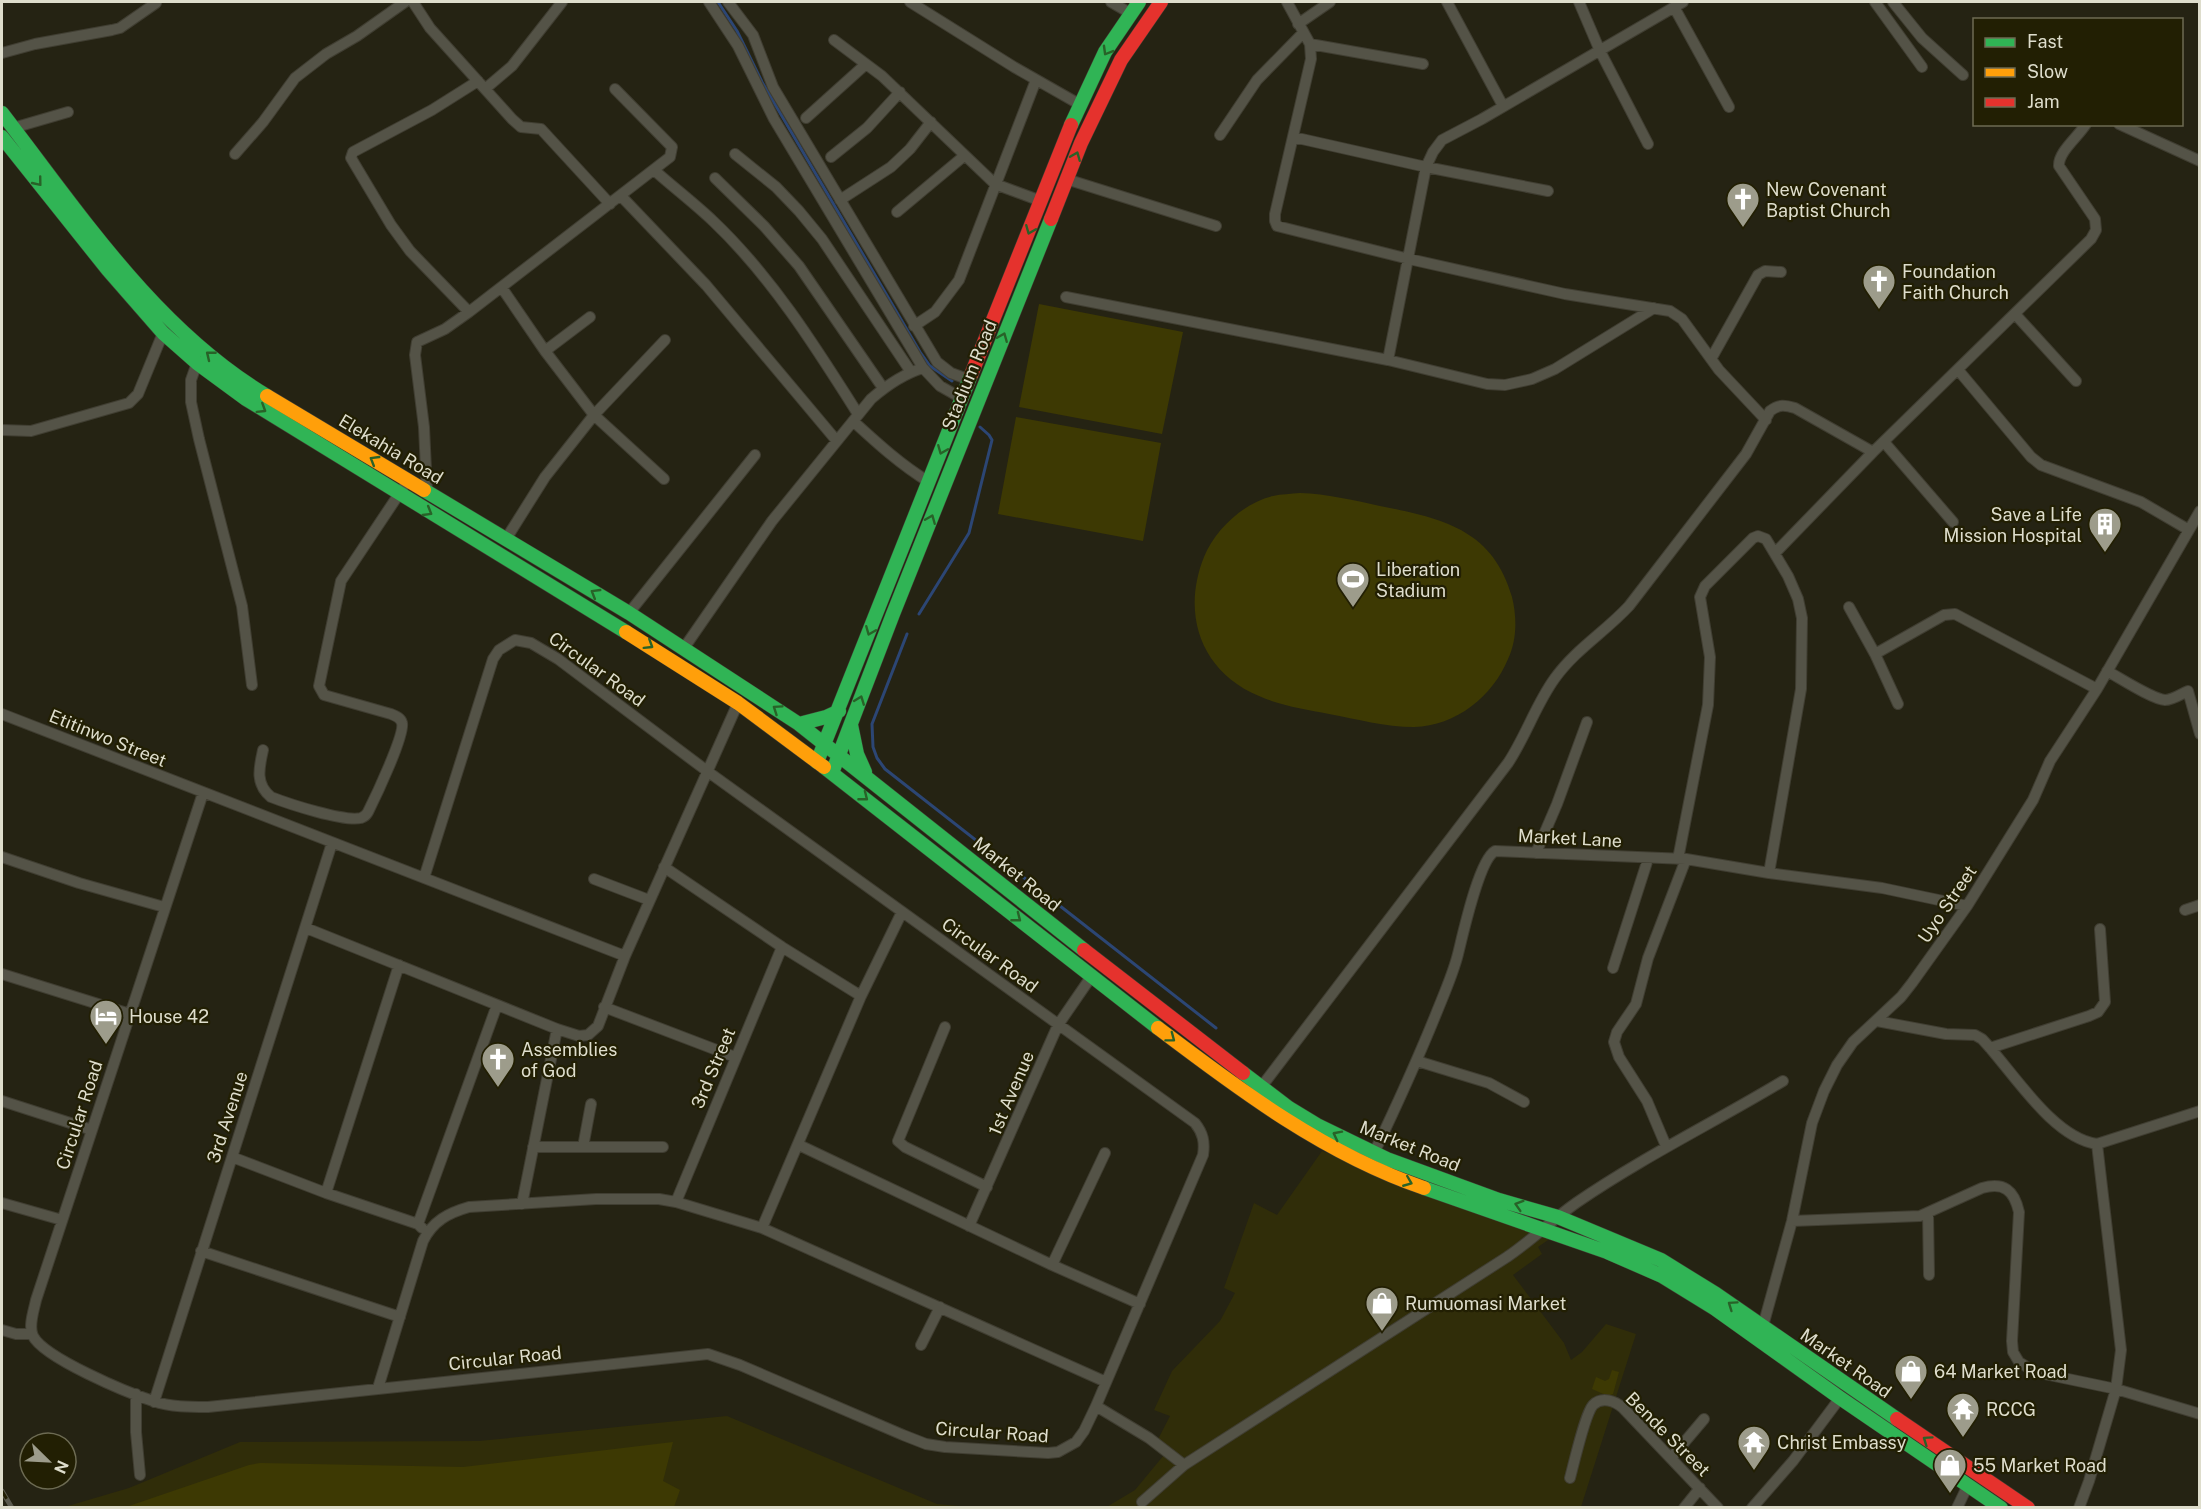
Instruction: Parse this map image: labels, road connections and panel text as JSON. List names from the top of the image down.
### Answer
{
  "streets": {
    "main road": ["Stadium Road", "Elekahia Road", "Market Road"],
    "street": [
      "Circular Road",
      "Etitinwo Street",
      "Market Lane",
      "Uyo Street",
      "3rd Street",
      "1st Avenue",
      "3rd Avenue",
      "Bende Street"
    ]
  },
  "crossings": [
    ["Stadium Road", "Elekahia Road"],
    ["Stadium Road", "Market Road"],
    ["Elekahia Road", "Market Road"],
    ["Circular Road", "Etitinwo Street"],
    ["Circular Road", "1st Avenue"],
    ["Circular Road", "3rd Avenue"],
    ["Etitinwo Street", "3rd Avenue"],
    ["Market Lane", "Market Road"],
    ["Market Lane", "Uyo Street"],
    ["Market Road", "Uyo Street"],
    ["Market Road", "1st Avenue"]
  ],
  "places": {
    "church": ["New Covenant Baptist Church", "Foundation Faith Church", "Assemblies of God"],
    "building": ["Save a Life Mission Hospital"],
    "sports": ["Liberation Stadium"],
    "hotel": ["House 42"],
    "shop": ["Rumuomasi Market", "64 Market Road", "55 Market Road"],
    "temple": ["RCCG", "Christ Embassy"]
  },
  "legend": ["Fast", "Slow", "Jam"],
  "north": "bottom right"
}
